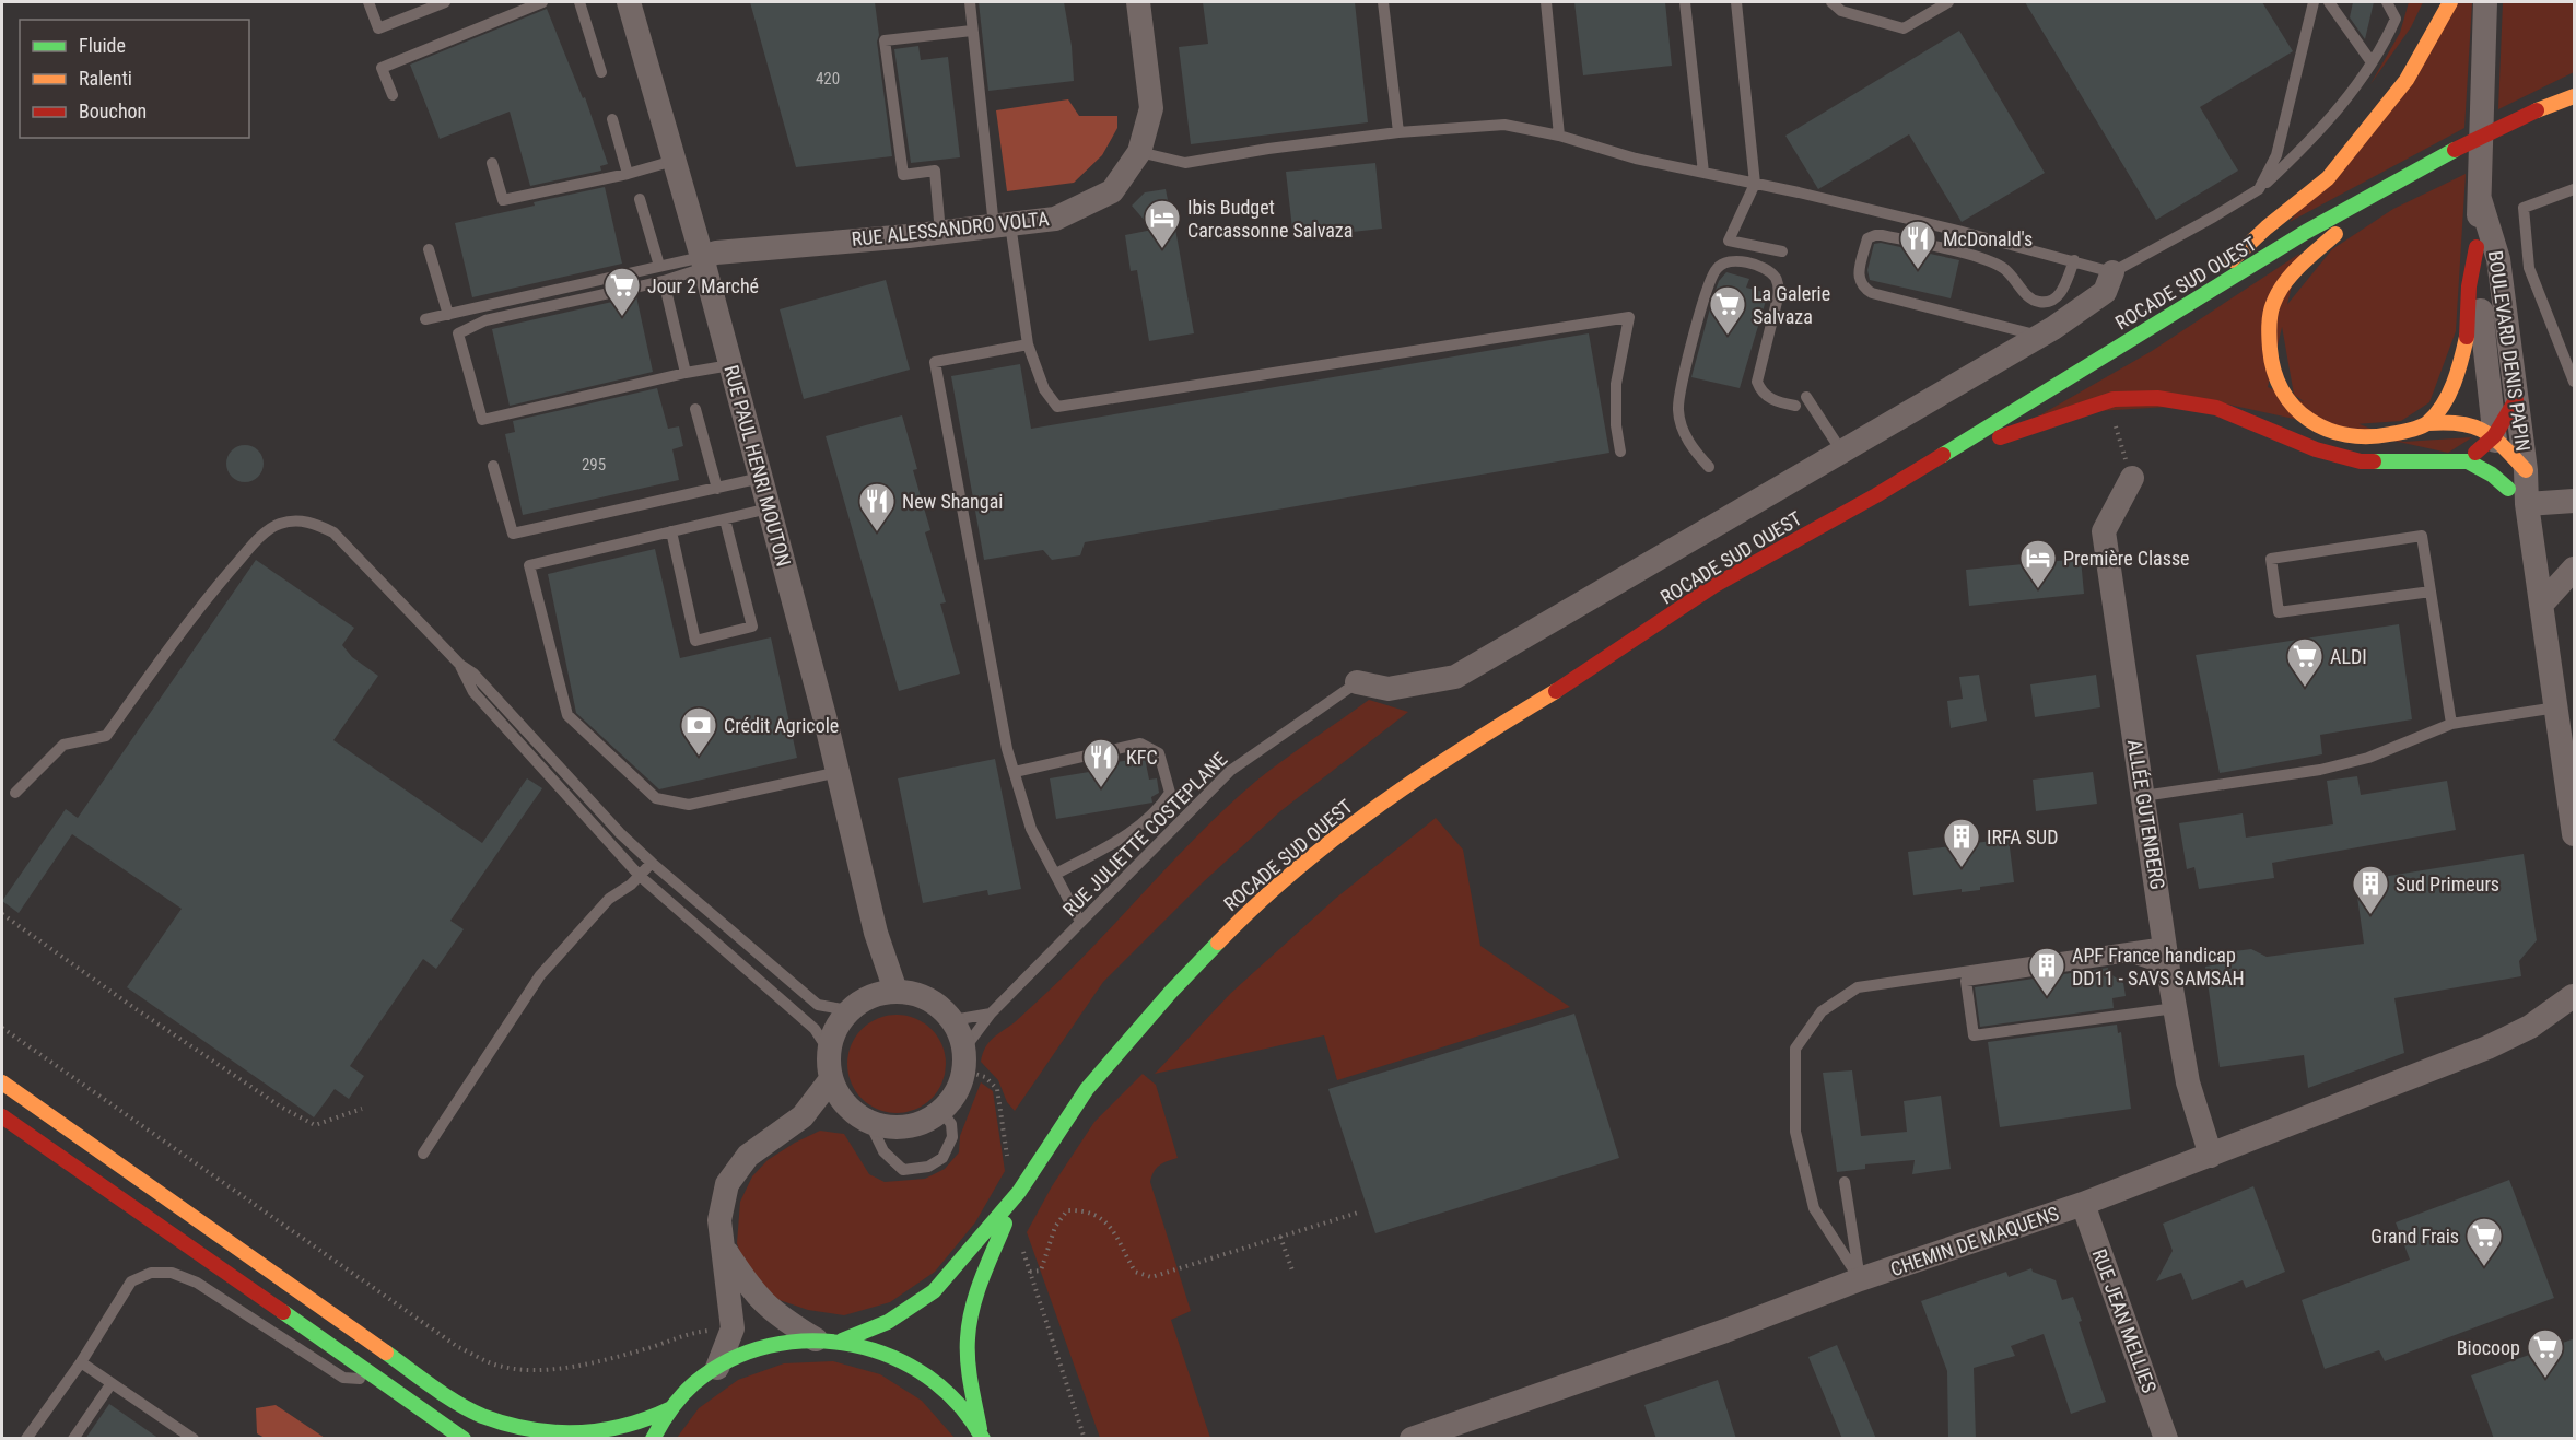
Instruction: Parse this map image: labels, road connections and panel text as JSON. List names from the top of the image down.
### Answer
{
  "streets": {
    "main road": ["ROCADE SUD OUEST"],
    "street": [
      "RUE ALESSANDRO VOLTA",
      "BOULEVARD DENIS PAPIN",
      "RUE PAUL HENRI MOUTON",
      "ALLÉE GUTENBERG",
      "CHEMIN DE MAQUENS",
      "RUE JEAN MELLIES"
    ],
    "lane": ["RUE JULIETTE COSTEPLANE"]
  },
  "crossings": [
    ["RUE ALESSANDRO VOLTA", "RUE PAUL HENRI MOUTON"],
    ["RUE PAUL HENRI MOUTON", "RUE JULIETTE COSTEPLANE"],
    ["ALLÉE GUTENBERG", "CHEMIN DE MAQUENS"],
    ["CHEMIN DE MAQUENS", "RUE JEAN MELLIES"]
  ],
  "places": {
    "hotel": ["Ibis Budget Carcassonne Salvaza", "Première Classe"],
    "restaurant": ["McDonald's", "New Shangai", "KFC"],
    "supermarket": [
      "Jour 2 Marché",
      "La Galerie Salvaza",
      "ALDI",
      "Grand Frais",
      "Biocoop"
    ],
    "bank": ["Crédit Agricole"],
    "building": ["IRFA SUD", "Sud Primeurs", "APF France handicap DD11 - SAVS SAMSAH"]
  },
  "house_numbers": ["420", "295"],
  "legend": ["Fluide", "Ralenti", "Bouchon"]
}
